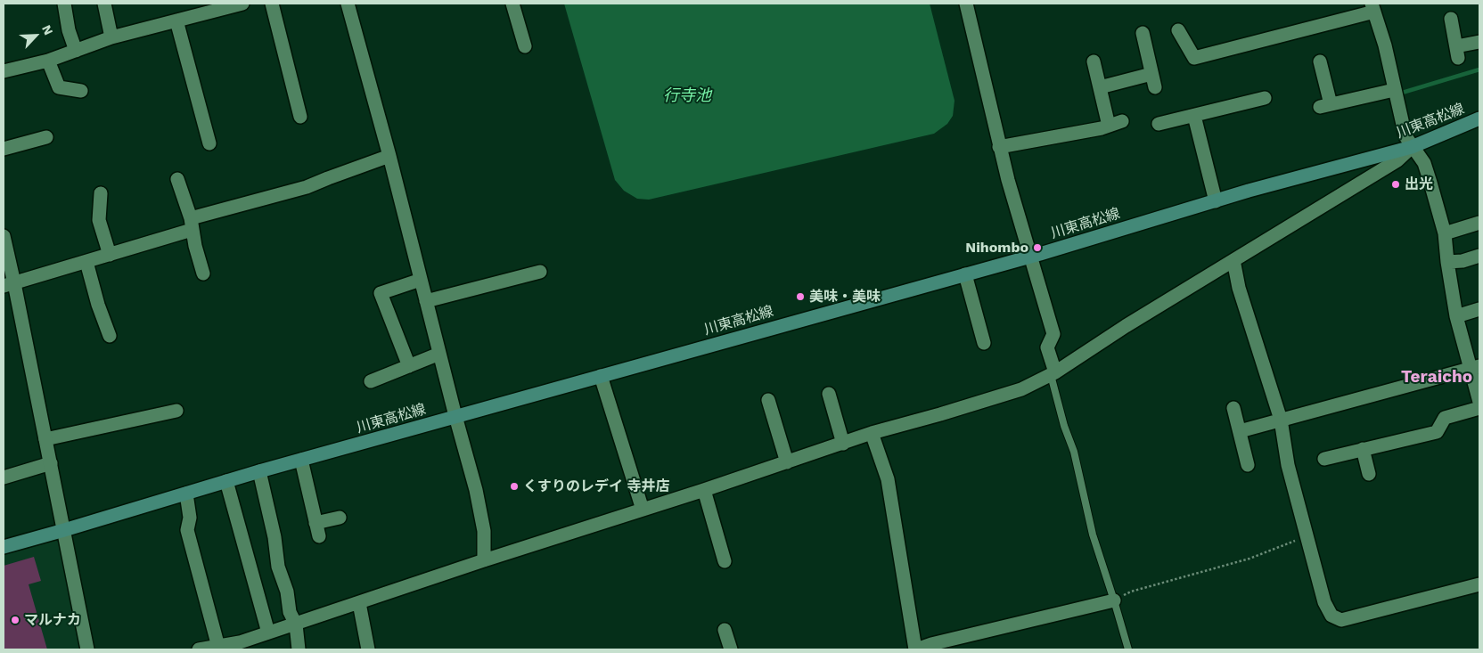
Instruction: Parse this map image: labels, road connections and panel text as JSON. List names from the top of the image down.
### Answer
{
  "streets": {
    "main road": ["川東高松線"]
  },
  "districts": ["Teraicho"],
  "water": ["行寺池"],
  "places": [
    "出光",
    "Nihombo",
    "美味・美味",
    "くすりのレデイ 寺井店",
    "マルナカ"
  ],
  "north": "top right"
}
